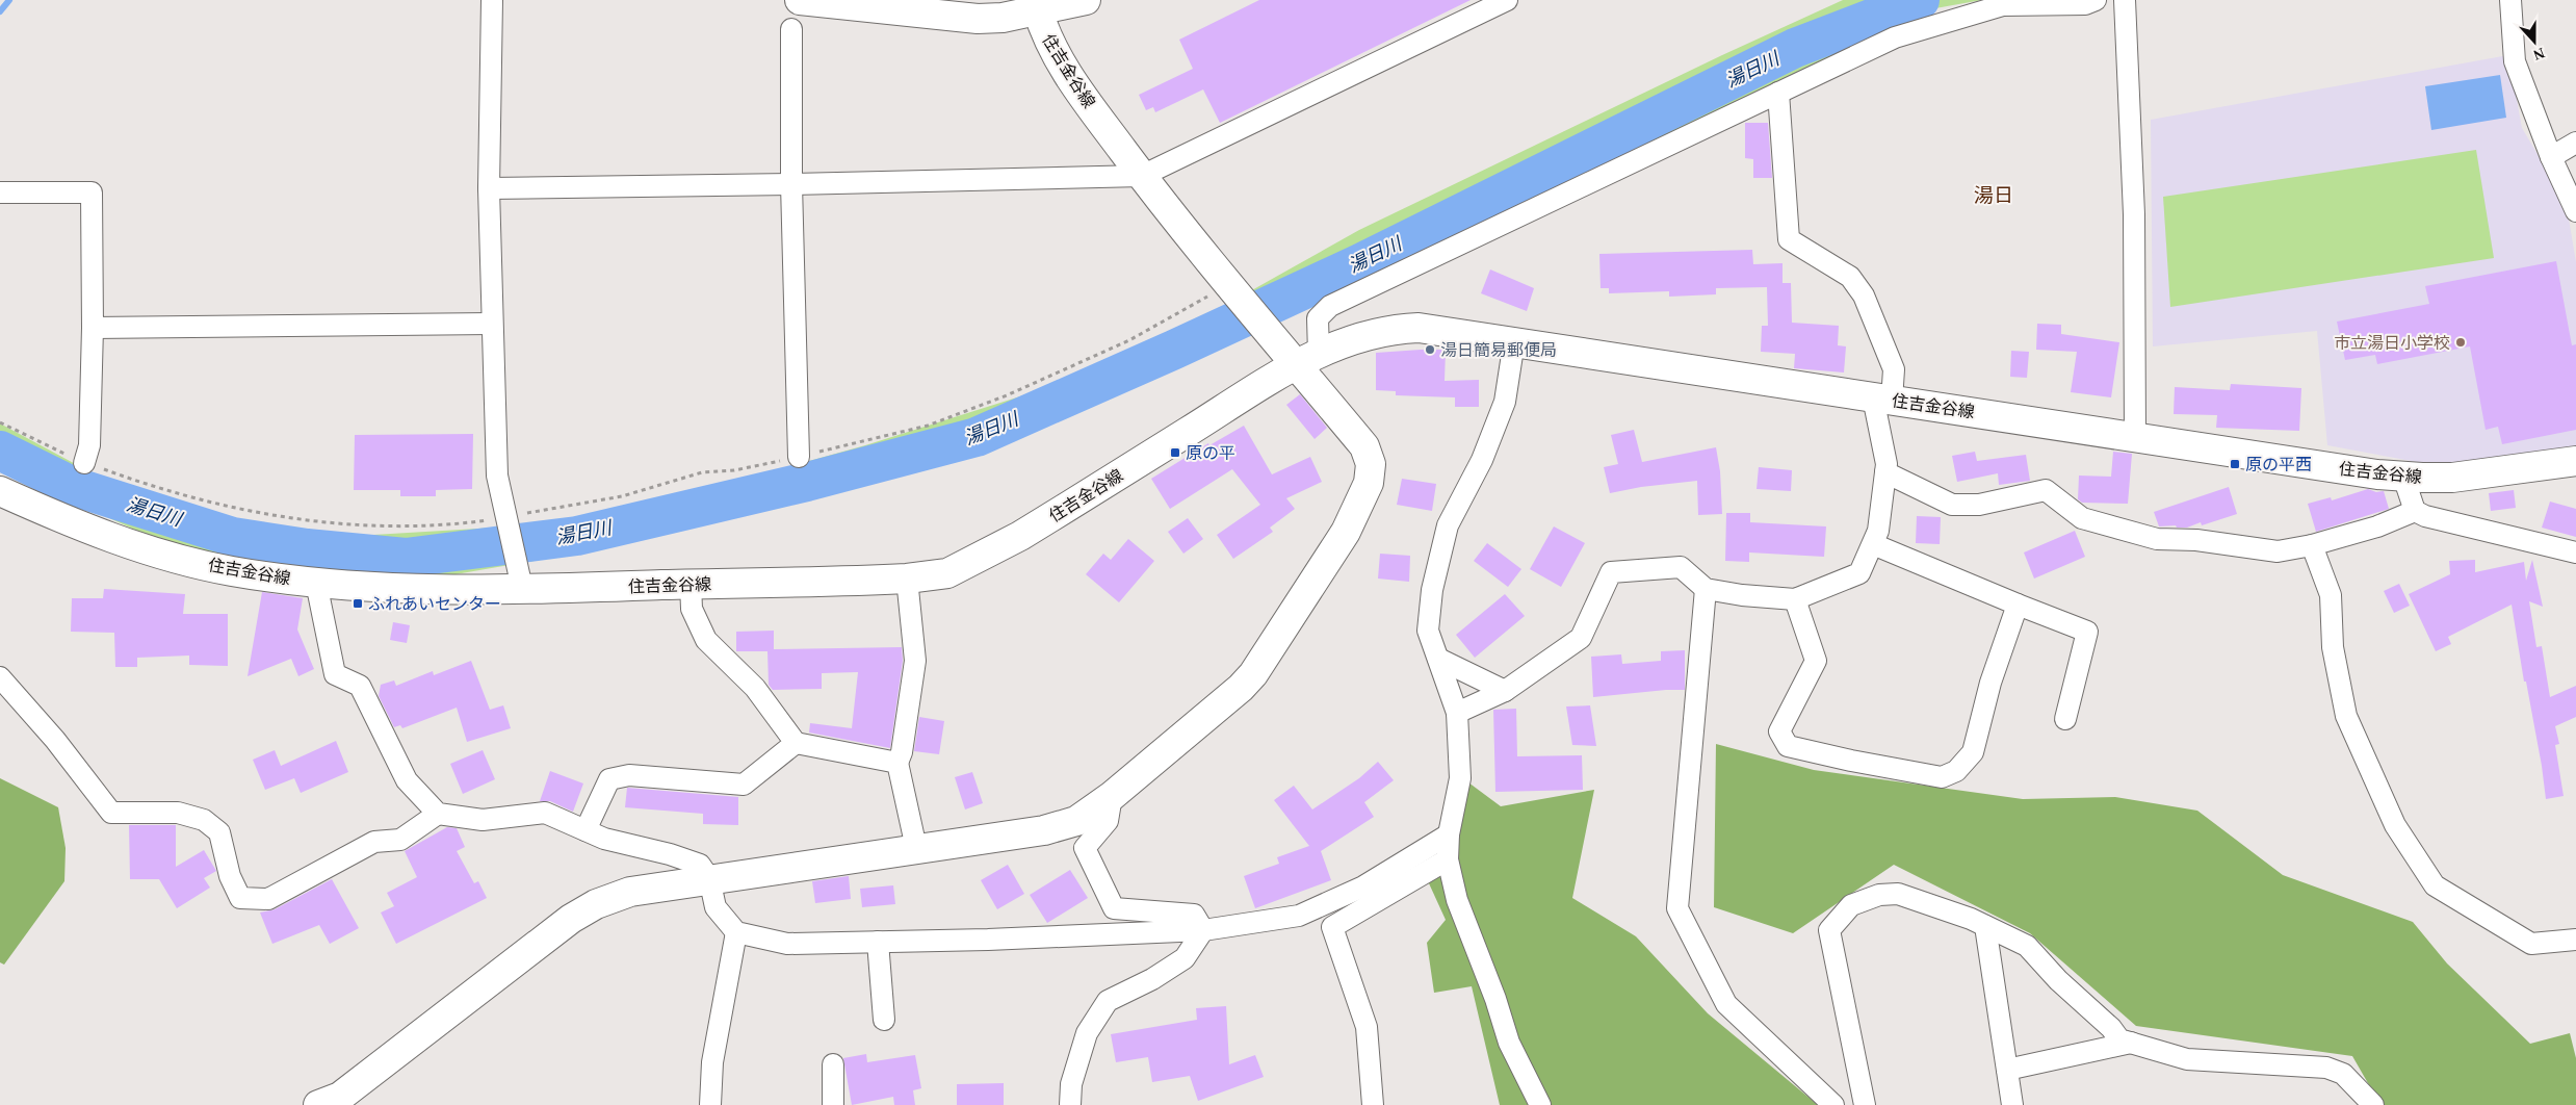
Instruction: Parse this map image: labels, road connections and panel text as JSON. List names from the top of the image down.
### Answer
{
  "streets": {
    "main road": ["住吉金谷線"]
  },
  "districts": ["湯日"],
  "water": ["湯日川"],
  "places": {
    "other": ["市立湯日小学校", "湯日簡易郵便局"],
    "transit": ["原の平", "原の平西", "ふれあいセンター"]
  },
  "north": "bottom"
}
